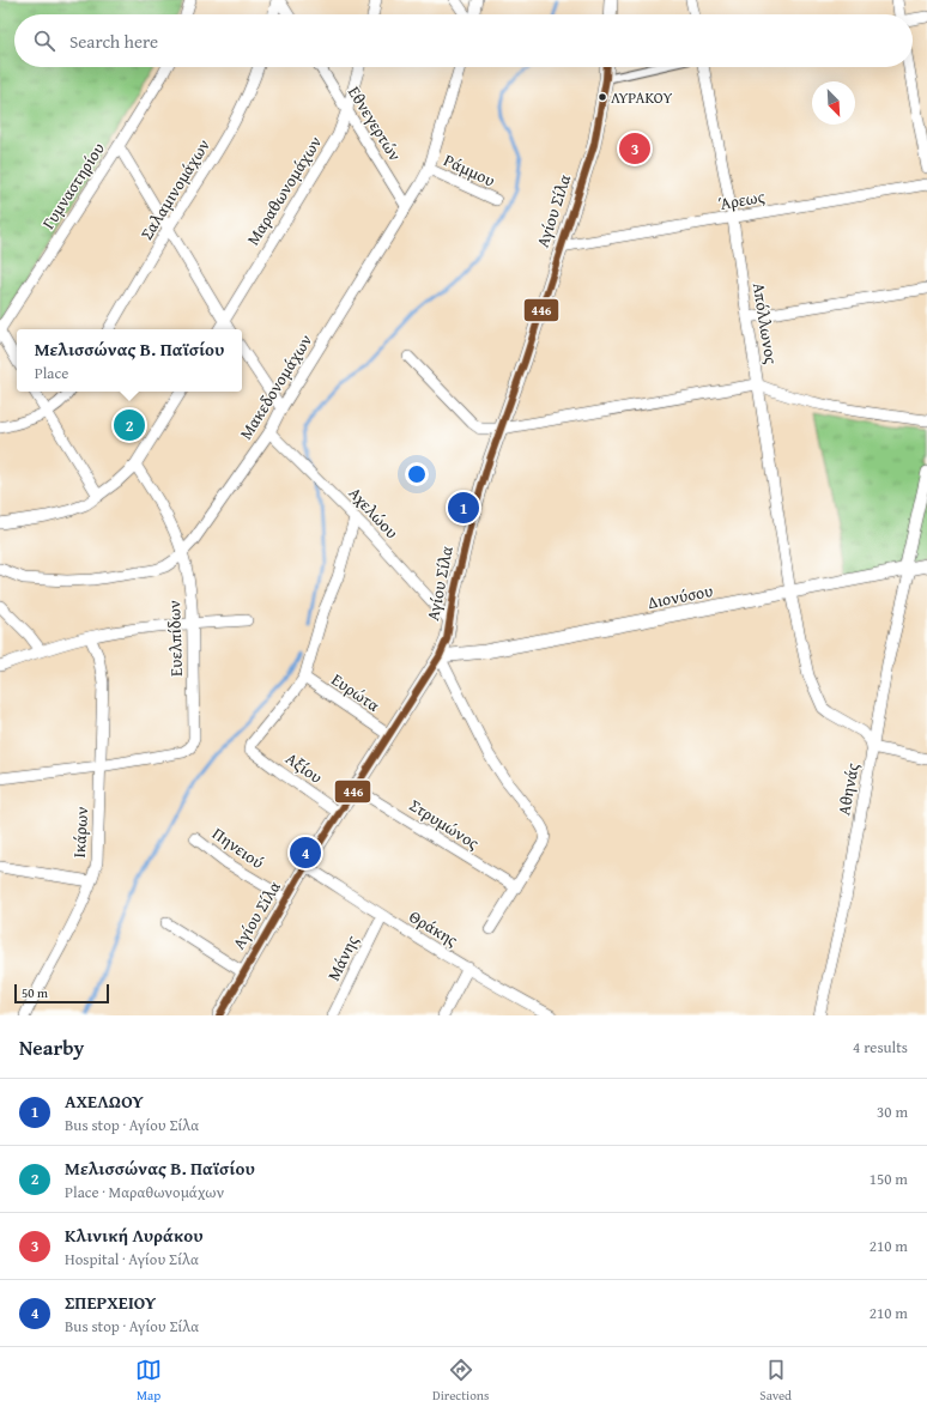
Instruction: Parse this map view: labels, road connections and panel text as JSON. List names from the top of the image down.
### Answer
{
  "streets": {
    "street": [
      "Εθνεγερτών",
      "Ράμμου",
      "Γυμναστηρίου",
      "Σαλαμινομάχων",
      "Μαραθωνομάχων",
      "Άρεως",
      "Αγίου Σίλα",
      "Απόλλωνος",
      "Μακεδονομάχων",
      "Αχελώου",
      "Διονύσου",
      "Ευελπίδων",
      "Ευρώτα",
      "Αξίου",
      "Αθηνάς",
      "Στρυμώνος",
      "Ικάρων",
      "Πηνειού",
      "Θράκης",
      "Μάνης"
    ]
  },
  "crossings": [
    ["Εθνεγερτών", "Μαραθωνομάχων"],
    ["Εθνεγερτών", "Μακεδονομάχων"],
    ["Ράμμου", "Μακεδονομάχων"],
    ["Άρεως", "Αγίου Σίλα"],
    ["Άρεως", "Απόλλωνος"],
    ["Αγίου Σίλα", "Αχελώου"],
    ["Αγίου Σίλα", "Διονύσου"],
    ["Αγίου Σίλα", "Ευρώτα"],
    ["Αγίου Σίλα", "Αξίου"],
    ["Αγίου Σίλα", "Στρυμώνος"],
    ["Αγίου Σίλα", "Πηνειού"],
    ["Αγίου Σίλα", "Θράκης"],
    ["Απόλλωνος", "Διονύσου"],
    ["Απόλλωνος", "Αθηνάς"],
    ["Μακεδονομάχων", "Αχελώου"],
    ["Μακεδονομάχων", "Ευελπίδων"],
    ["Διονύσου", "Αθηνάς"],
    ["Ευελπίδων", "Ικάρων"],
    ["Ευρώτα", "Αξίου"],
    ["Θράκης", "Μάνης"]
  ],
  "places": ["ΛΥΡΑΚΟΥ"],
  "lines": ["transit line 446"],
  "scale_bar": "50 m",
  "north": "bottom right",
  "page": {
    "search": "Search here",
    "pins": [
      "3",
      "2",
      "1",
      "4"
    ],
    "popup": ["Μελισσώνας B. Παϊσίου", "Place"],
    "scale": "50 m",
    "heading": ["Nearby", "4 results"],
    "list": [
      {
        "mark": "1",
        "name": "ΑΧΕΛΩΟΥ",
        "note": "Bus stop · Αγίου Σίλα",
        "value": "30 m"
      },
      {
        "mark": "2",
        "name": "Μελισσώνας B. Παϊσίου",
        "note": "Place · Μαραθωνομάχων",
        "value": "150 m"
      },
      {
        "mark": "3",
        "name": "Κλινική Λυράκου",
        "note": "Hospital · Αγίου Σίλα",
        "value": "210 m"
      },
      {
        "mark": "4",
        "name": "ΣΠΕΡΧΕΙΟΥ",
        "note": "Bus stop · Αγίου Σίλα",
        "value": "210 m"
      }
    ],
    "nav": ["Map", "Directions", "Saved"]
  }
}
